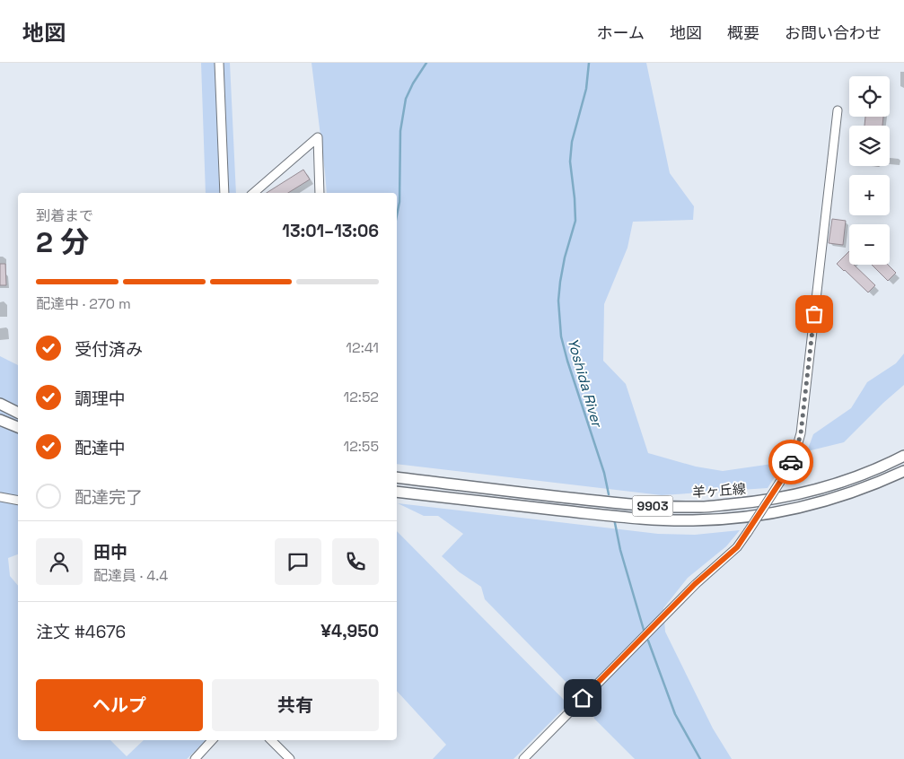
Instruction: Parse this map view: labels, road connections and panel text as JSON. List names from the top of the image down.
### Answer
{
  "streets": {
    "main road": ["羊ヶ丘線", "9903"]
  },
  "water": ["Yoshida River"],
  "page": {
    "header": "地図",
    "nav": [
      "ホーム",
      "地図",
      "概要",
      "お問い合わせ"
    ],
    "map_buttons": ["+", "−"],
    "heading": ["2 分", "到着まで", "13:01–13:06"],
    "panel": [
      "田中",
      "配達員 · 4.4",
      "注文 #4676",
      "¥4,950"
    ],
    "bar": "配達中 · 270 m",
    "list": [
      ["受付済み", "12:41"],
      ["調理中", "12:52"],
      ["配達中", "12:55"],
      "配達完了"
    ],
    "buttons": ["ヘルプ", "共有"]
  }
}
